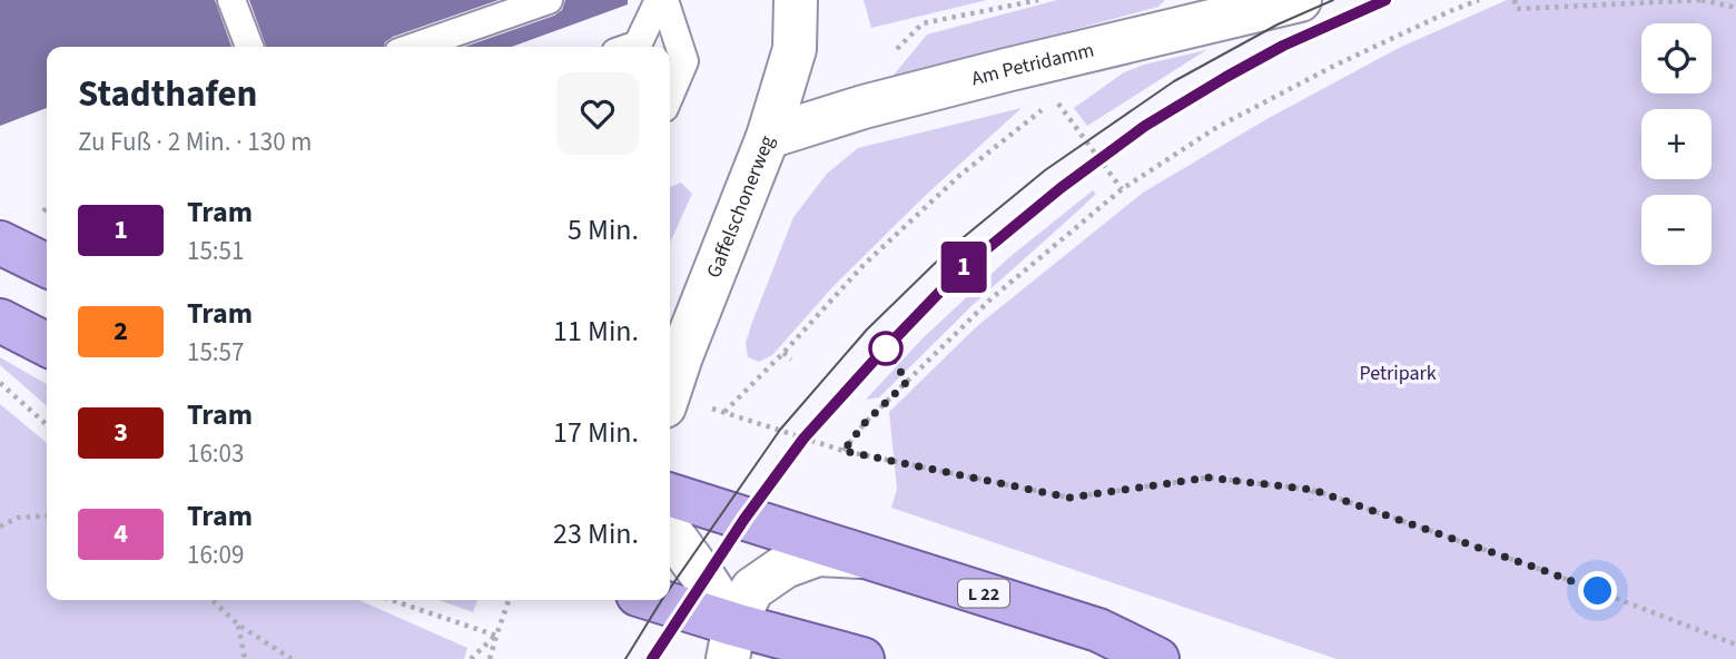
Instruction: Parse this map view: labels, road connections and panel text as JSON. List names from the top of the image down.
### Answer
{
  "streets": {
    "main road": ["L 22"],
    "street": ["Am Petridamm", "Gaffelschonerweg"]
  },
  "crossings": [
    ["Am Petridamm", "Gaffelschonerweg"]
  ],
  "parks": ["Petripark"],
  "lines": ["tram line 1"],
  "page": {
    "on_map": "1",
    "map_buttons": ["+", "−"],
    "heading": ["Stadthafen", "Zu Fuß · 2 Min. · 130 m"],
    "list": [
      {
        "mark": "1",
        "name": "Tram",
        "note": "15:51",
        "value": "5 Min."
      },
      {
        "mark": "2",
        "name": "Tram",
        "note": "15:57",
        "value": "11 Min."
      },
      {
        "mark": "3",
        "name": "Tram",
        "note": "16:03",
        "value": "17 Min."
      },
      {
        "mark": "4",
        "name": "Tram",
        "note": "16:09",
        "value": "23 Min."
      }
    ]
  }
}
